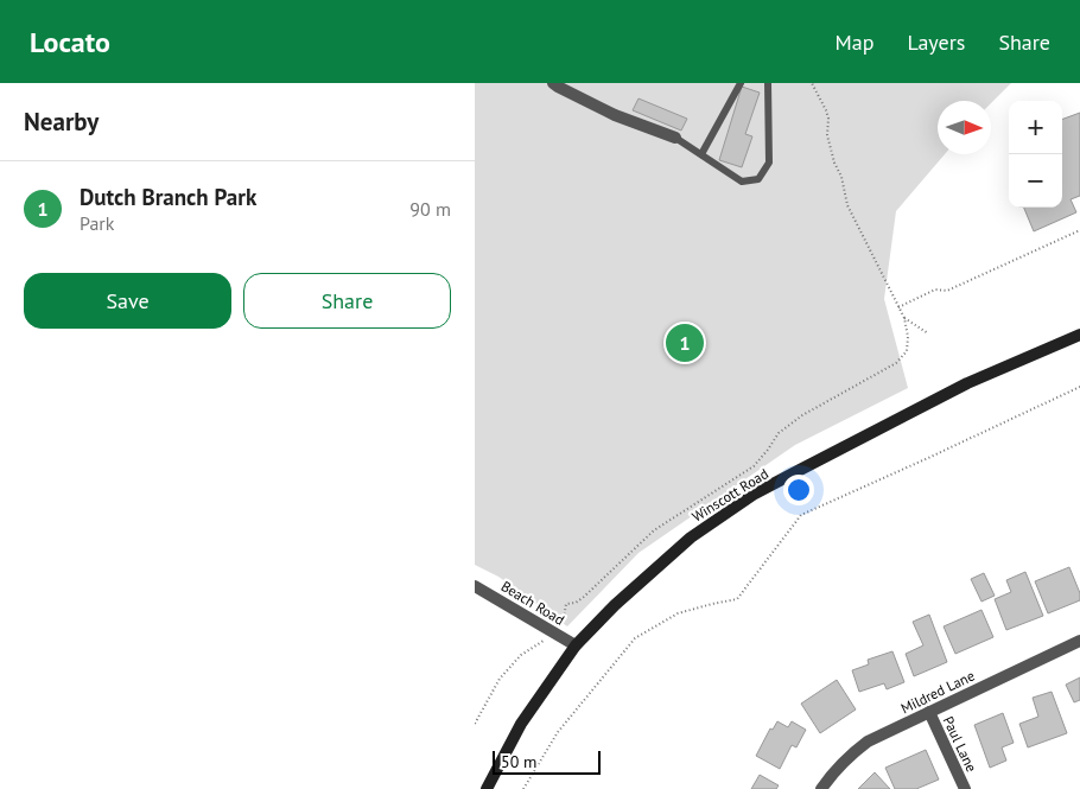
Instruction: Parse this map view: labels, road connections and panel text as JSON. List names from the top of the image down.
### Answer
{
  "streets": {
    "main road": ["Winscott Road"],
    "street": ["Beach Road", "Mildred Lane", "Paul Lane"]
  },
  "crossings": [
    ["Winscott Road", "Beach Road"],
    ["Mildred Lane", "Paul Lane"]
  ],
  "scale_bar": "50 m",
  "north": "right",
  "page": {
    "header": "Locato",
    "nav": ["Map", "Layers", "Share"],
    "heading": "Nearby",
    "map_buttons": ["+", "−"],
    "list": [
      {
        "mark": "1",
        "name": "Dutch Branch Park",
        "note": "Park",
        "value": "90 m"
      }
    ],
    "buttons": ["Save", "Share"],
    "pins": "1",
    "scale": "50 m"
  }
}
